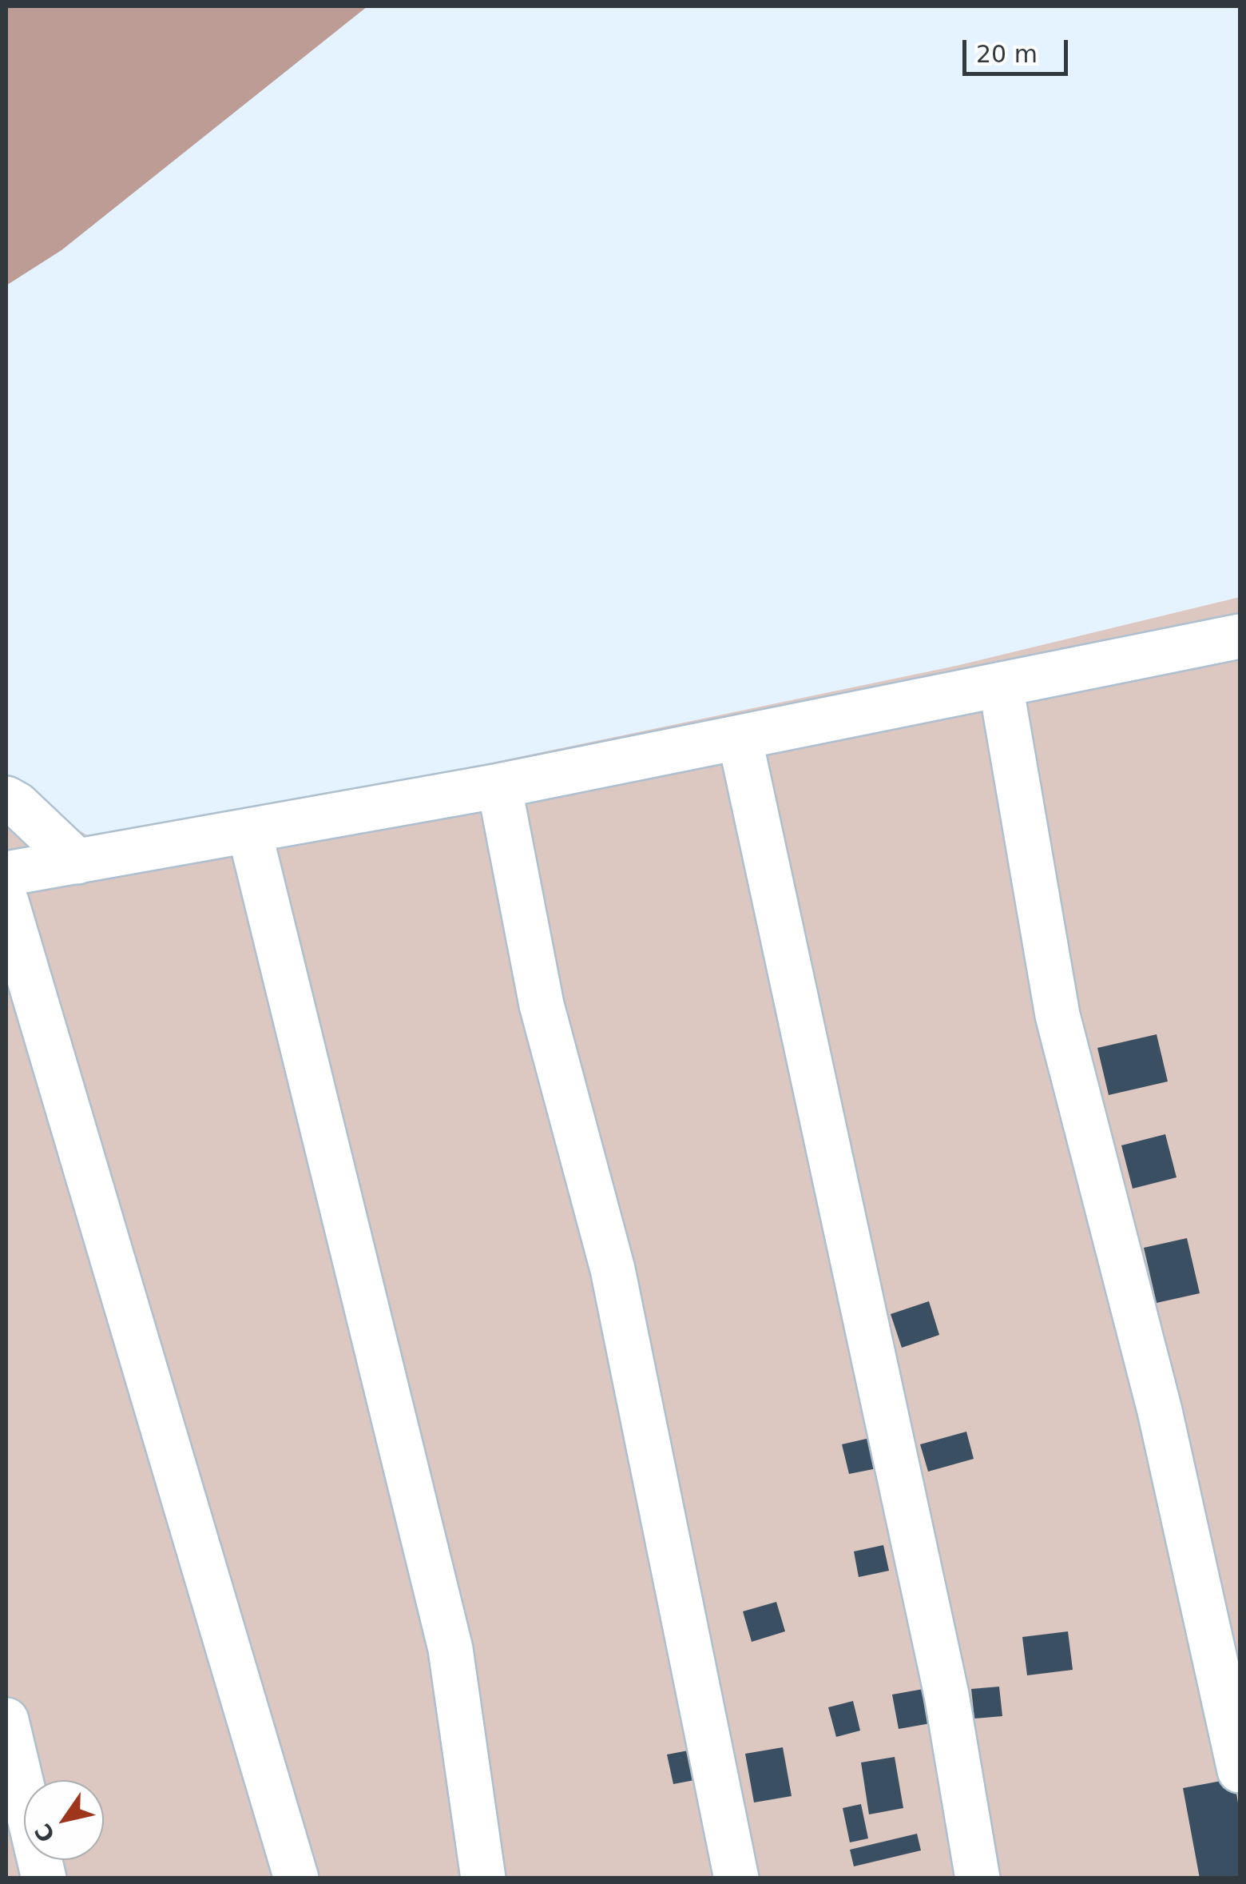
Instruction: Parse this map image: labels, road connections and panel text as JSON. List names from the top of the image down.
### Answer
{
  "scale_bar": "20 m",
  "north": "bottom left"
}
